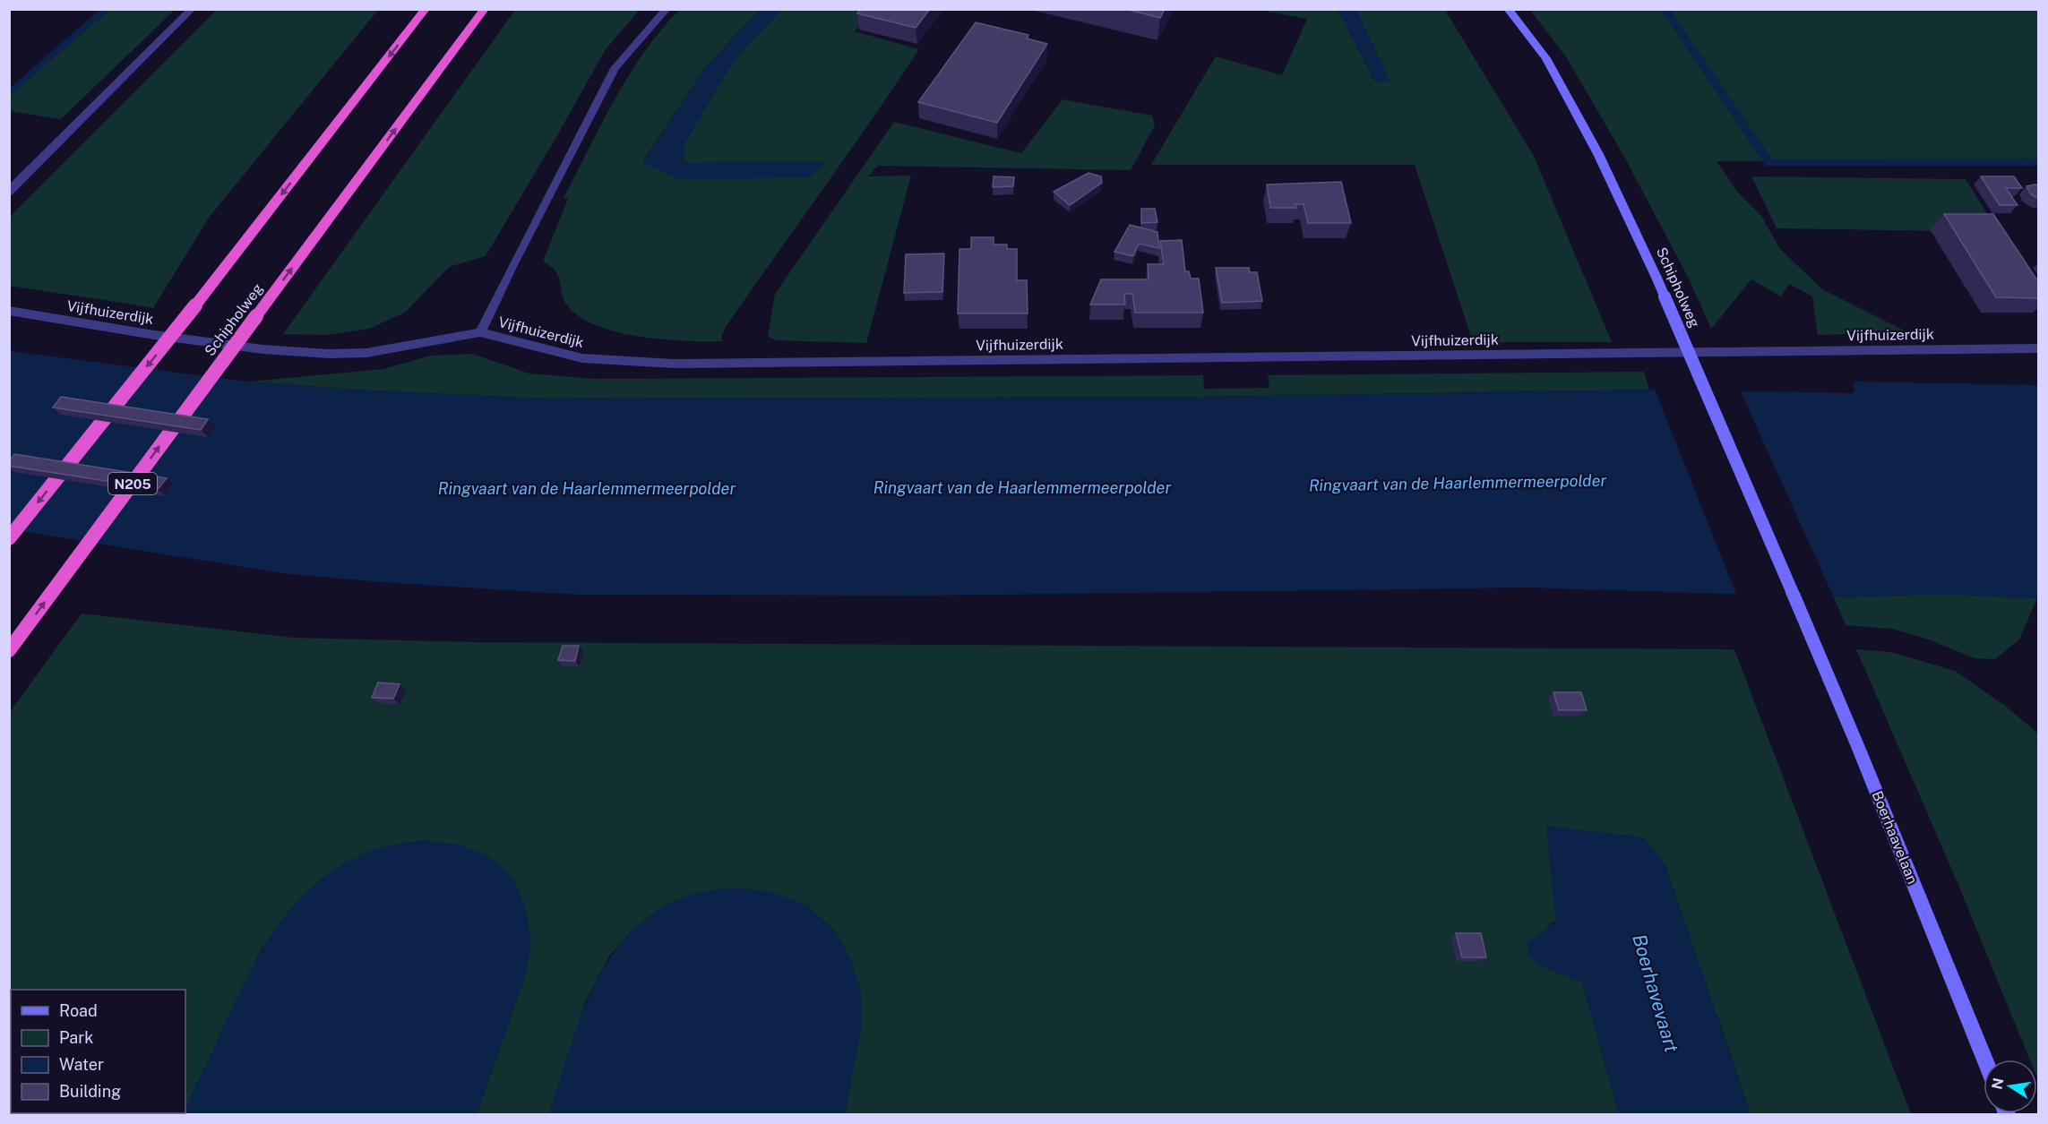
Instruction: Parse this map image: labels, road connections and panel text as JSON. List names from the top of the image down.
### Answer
{
  "streets": {
    "highway": ["Schipholweg", "N205"],
    "main road": ["Boerhaavelaan"],
    "street": ["Vijfhuizerdijk"]
  },
  "crossings": [
    ["Schipholweg", "Boerhaavelaan"]
  ],
  "water": ["Ringvaart van de Haarlemmermeerpolder", "Boerhavevaart"],
  "legend": [
    "Road",
    "Park",
    "Water",
    "Building"
  ],
  "north": "left"
}
